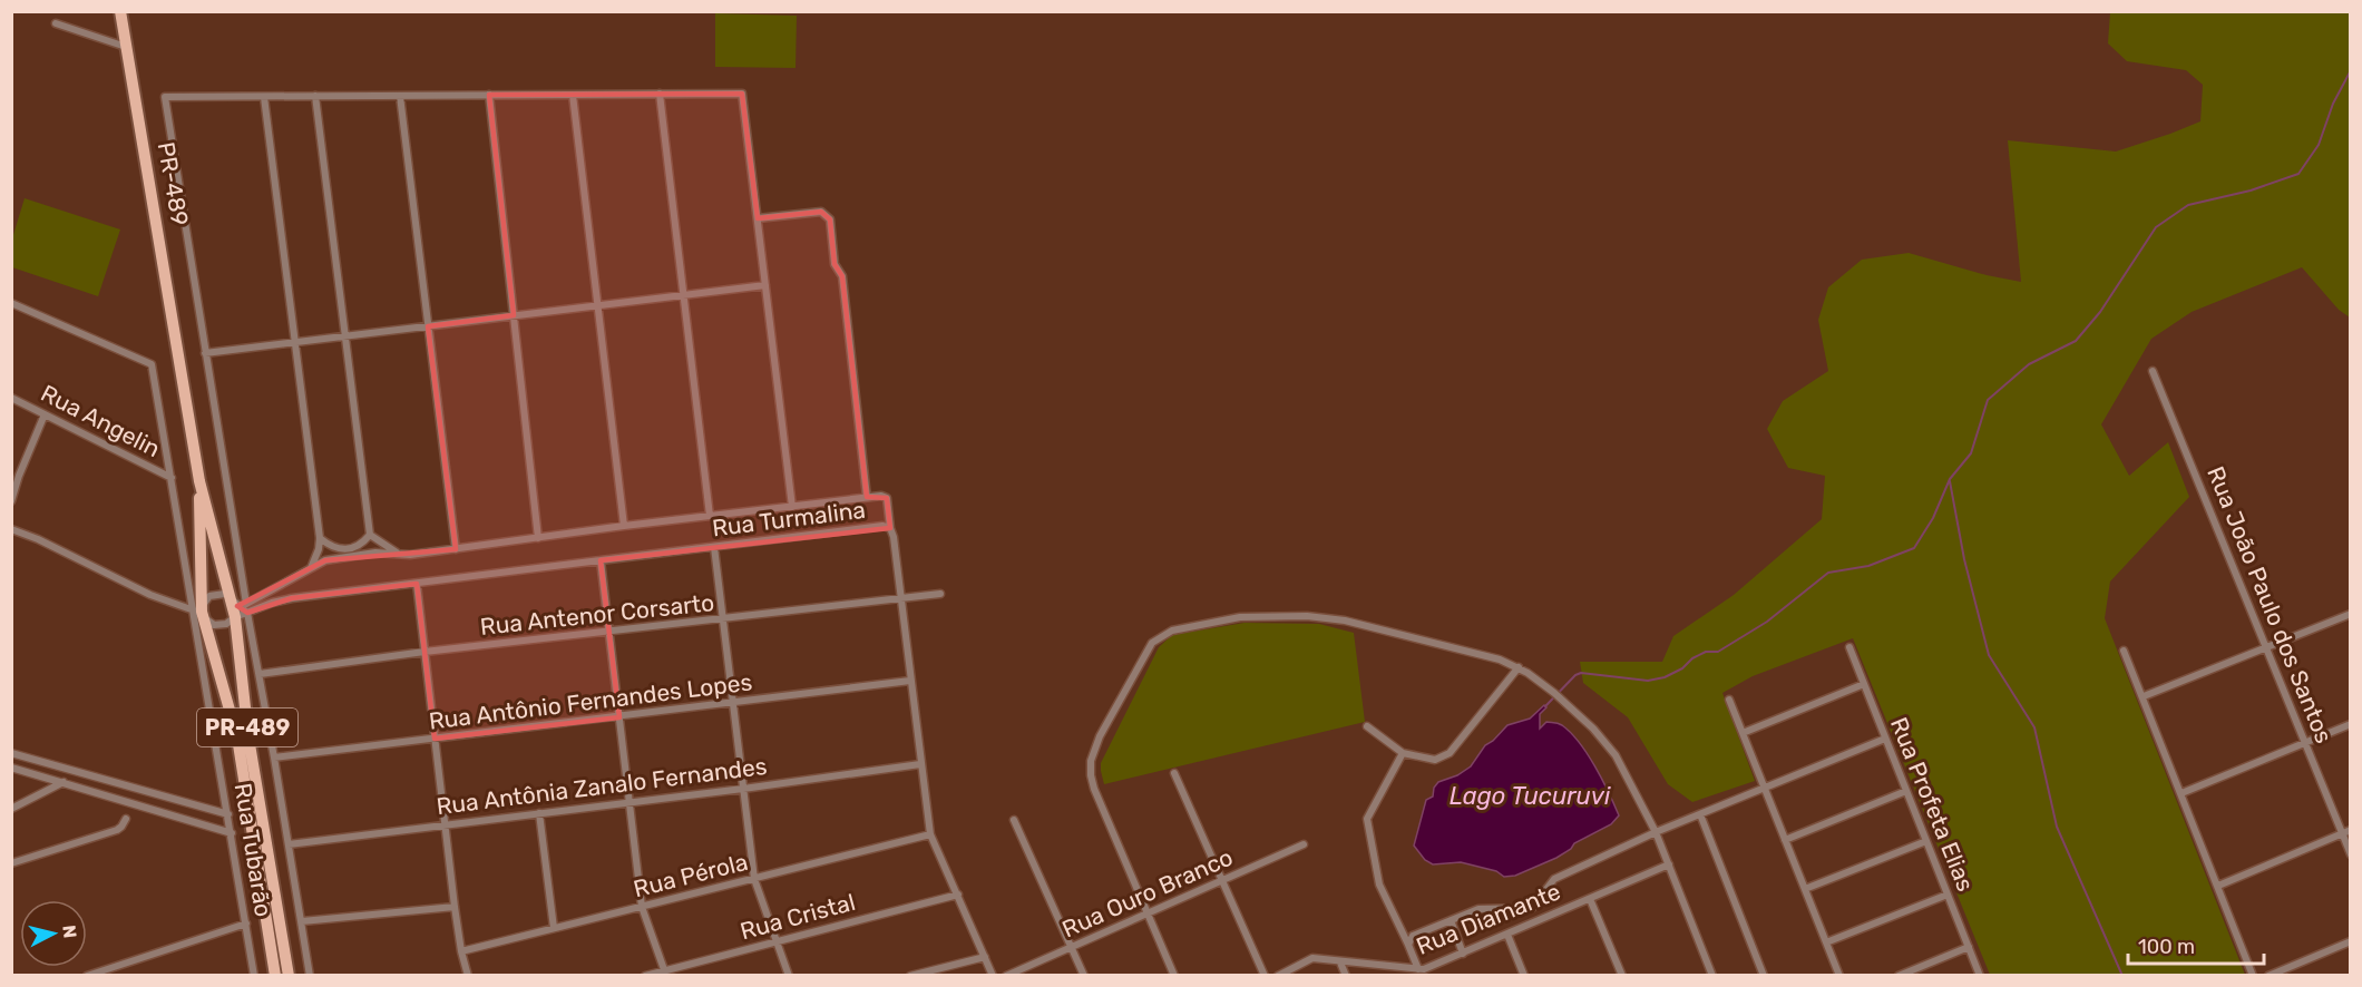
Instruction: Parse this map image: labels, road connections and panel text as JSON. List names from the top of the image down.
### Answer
{
  "streets": {
    "main road": ["PR-489"],
    "street": [
      "Rua Angelin",
      "Rua Turmalina",
      "Rua João Paulo dos Santos",
      "Rua Antenor Corsarto",
      "Rua Antônio Fernandes Lopes",
      "Rua Antônia Zanalo Fernandes",
      "Rua Profeta Elias",
      "Rua Tubarão",
      "Rua Pérola",
      "Rua Ouro Branco",
      "Rua Cristal",
      "Rua Diamante"
    ]
  },
  "crossings": [
    ["PR-489", "Rua Turmalina"],
    ["PR-489", "Rua Tubarão"],
    ["Rua Angelin", "Rua Tubarão"],
    ["Rua Turmalina", "Rua Antenor Corsarto"],
    ["Rua Turmalina", "Rua Antônio Fernandes Lopes"],
    ["Rua Turmalina", "Rua Antônia Zanalo Fernandes"],
    ["Rua Turmalina", "Rua Tubarão"],
    ["Rua Turmalina", "Rua Pérola"],
    ["Rua Turmalina", "Rua Cristal"]
  ],
  "water": ["Lago Tucuruvi"],
  "scale_bar": "100 m",
  "north": "right"
}
